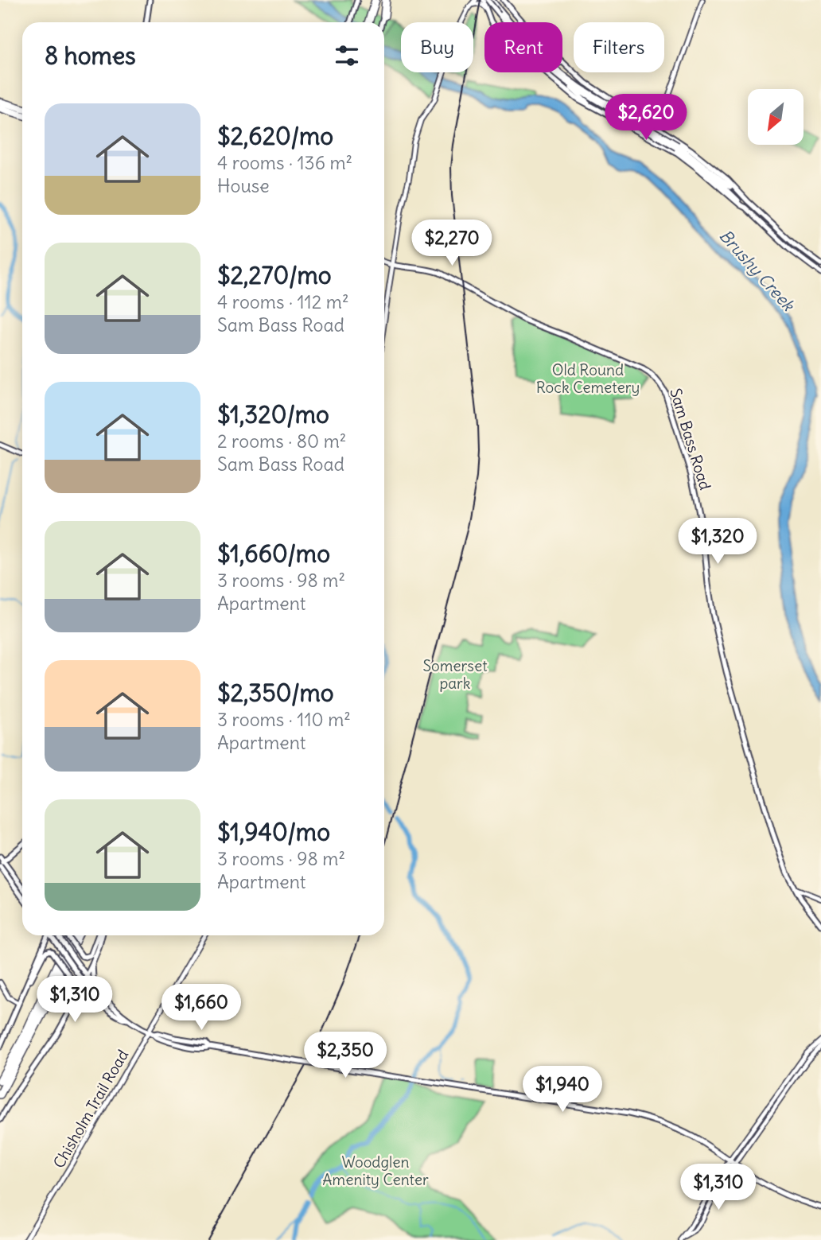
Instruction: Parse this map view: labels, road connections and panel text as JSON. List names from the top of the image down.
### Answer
{
  "streets": {
    "main road": ["Sam Bass Road"],
    "street": ["Chisholm Trail Road"]
  },
  "water": ["Brushy Creek"],
  "parks": ["Old Round Rock Cemetery", "Somerset park", "Woodglen Amenity Center"],
  "north": "bottom left",
  "page": {
    "chip": ["Buy", "Rent", "Filters"],
    "heading": "8 homes",
    "list": [
      {
        "name": "$2,620/mo",
        "note": "4 rooms · 136 m² · House"
      },
      {
        "name": "$2,270/mo",
        "note": "4 rooms · 112 m² · Sam Bass Road"
      },
      {
        "name": "$1,320/mo",
        "note": "2 rooms · 80 m² · Sam Bass Road"
      },
      {
        "name": "$1,660/mo",
        "note": "3 rooms · 98 m² · Apartment"
      },
      {
        "name": "$2,350/mo",
        "note": "3 rooms · 110 m² · Apartment"
      },
      {
        "name": "$1,940/mo",
        "note": "3 rooms · 98 m² · Apartment"
      }
    ],
    "price": [
      "$2,620",
      "$2,270",
      "$1,320",
      "$1,310",
      "$1,660",
      "$2,350",
      "$1,940",
      "$1,310"
    ]
  }
}
